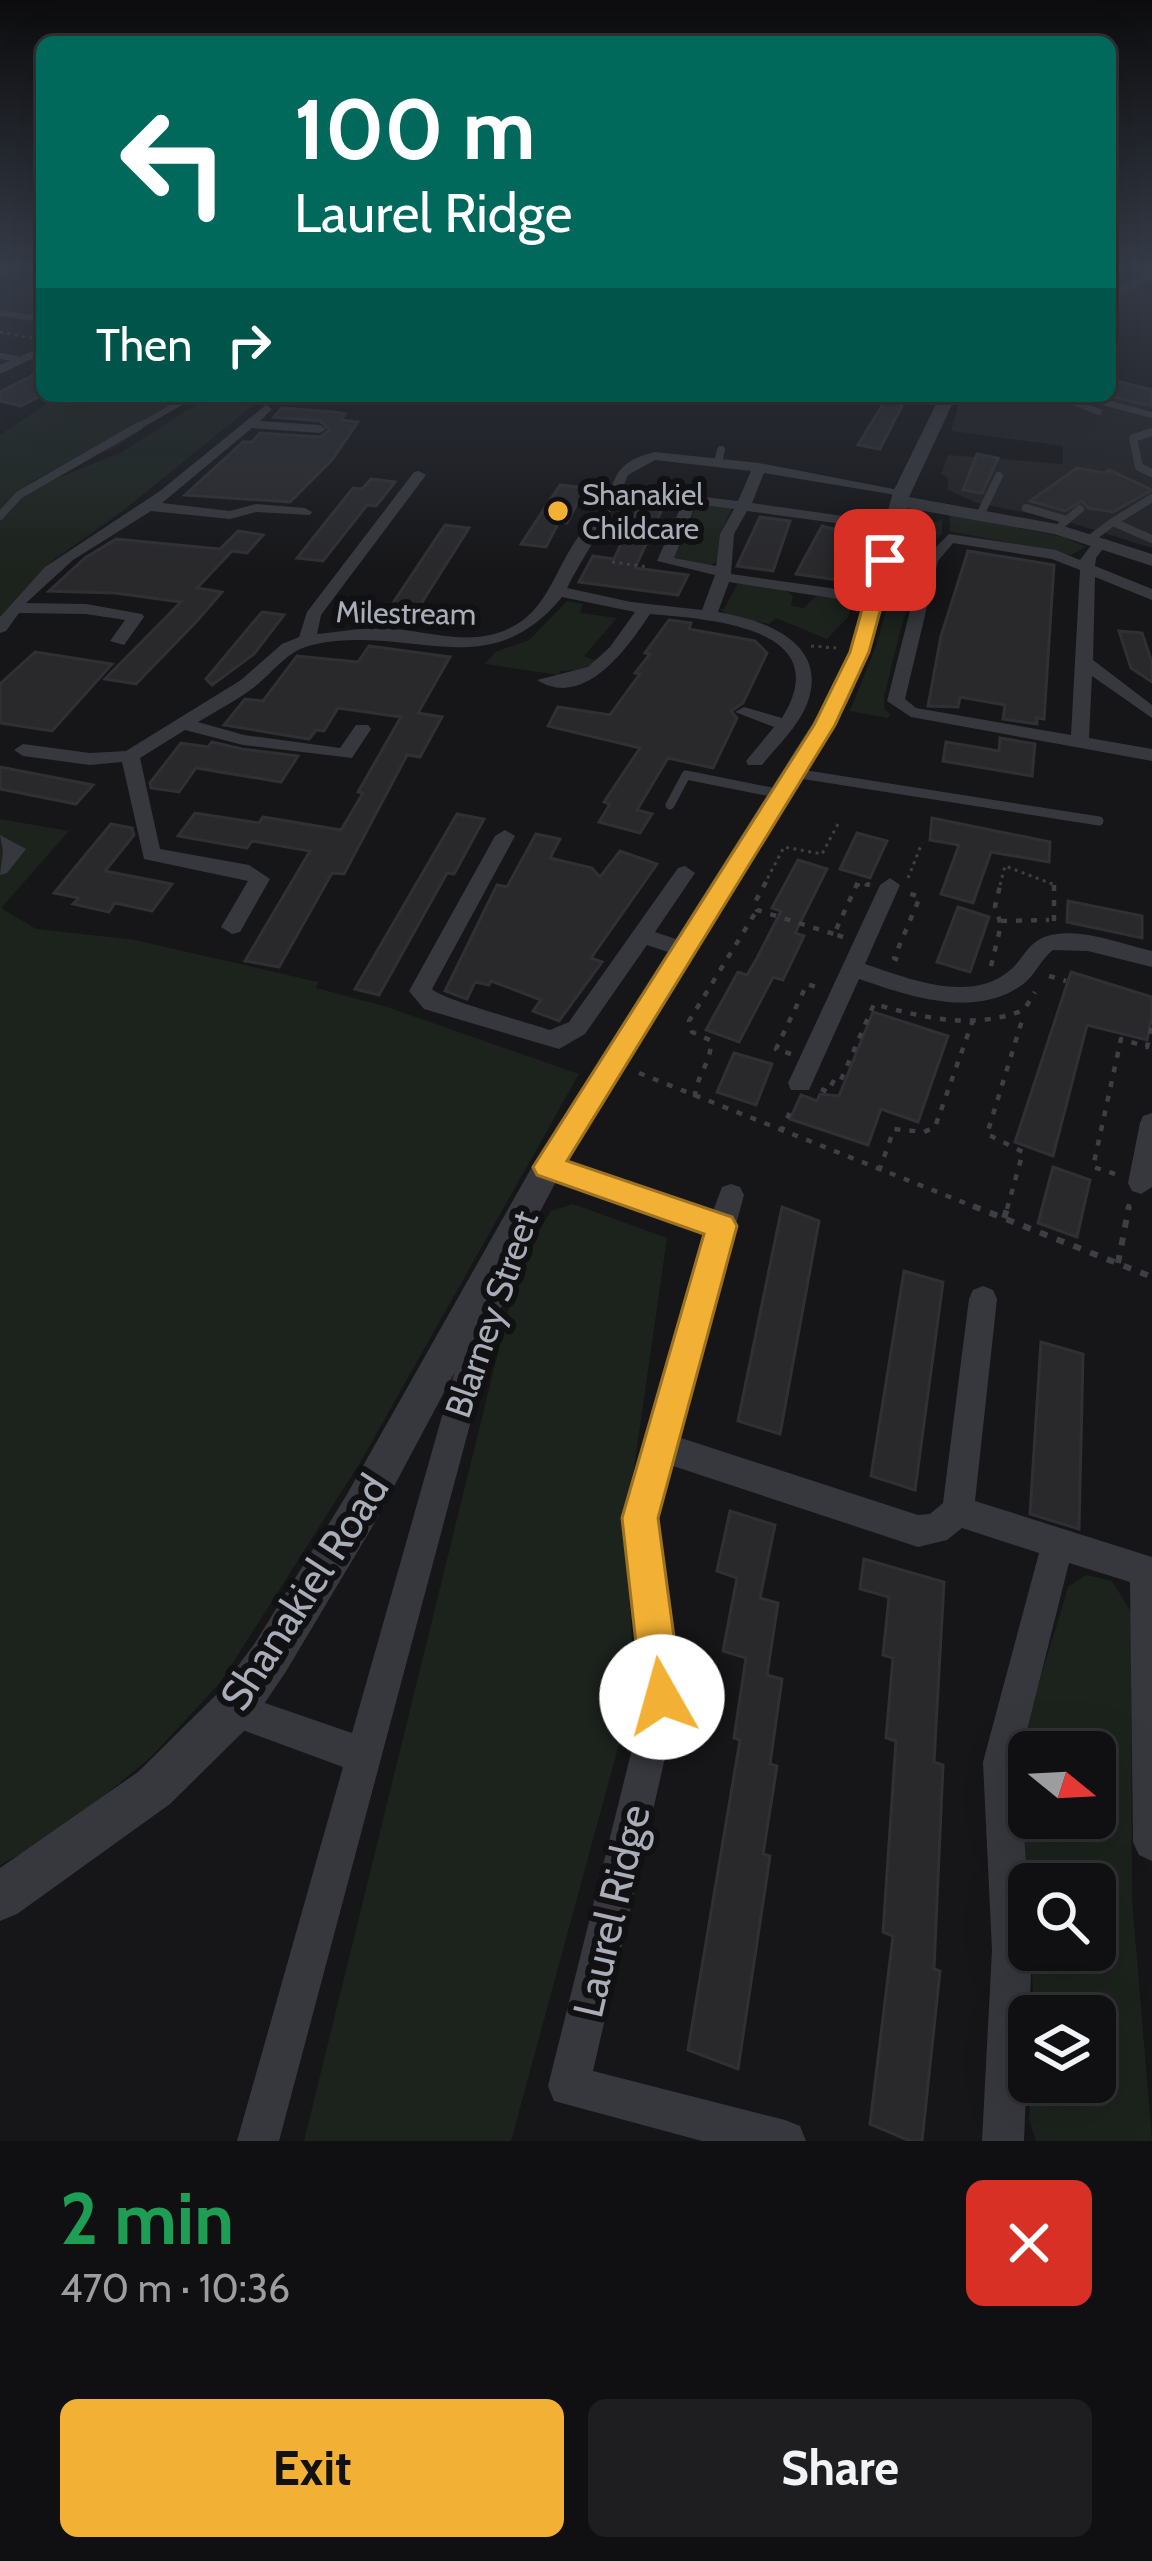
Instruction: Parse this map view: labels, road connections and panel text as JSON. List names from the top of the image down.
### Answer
{
  "streets": {
    "street": [
      "Milestream",
      "Blarney Street",
      "Shanakiel Road",
      "Laurel Ridge"
    ]
  },
  "crossings": [
    ["Milestream", "Blarney Street"],
    ["Blarney Street", "Shanakiel Road"],
    ["Blarney Street", "Laurel Ridge"]
  ],
  "places": ["Shanakiel Childcare"],
  "north": "right",
  "page": {
    "turn": ["100 m", "Laurel Ridge"],
    "then": "Then",
    "heading": ["2 min", "470 m · 10:36"],
    "buttons": ["Exit", "Share"]
  }
}
